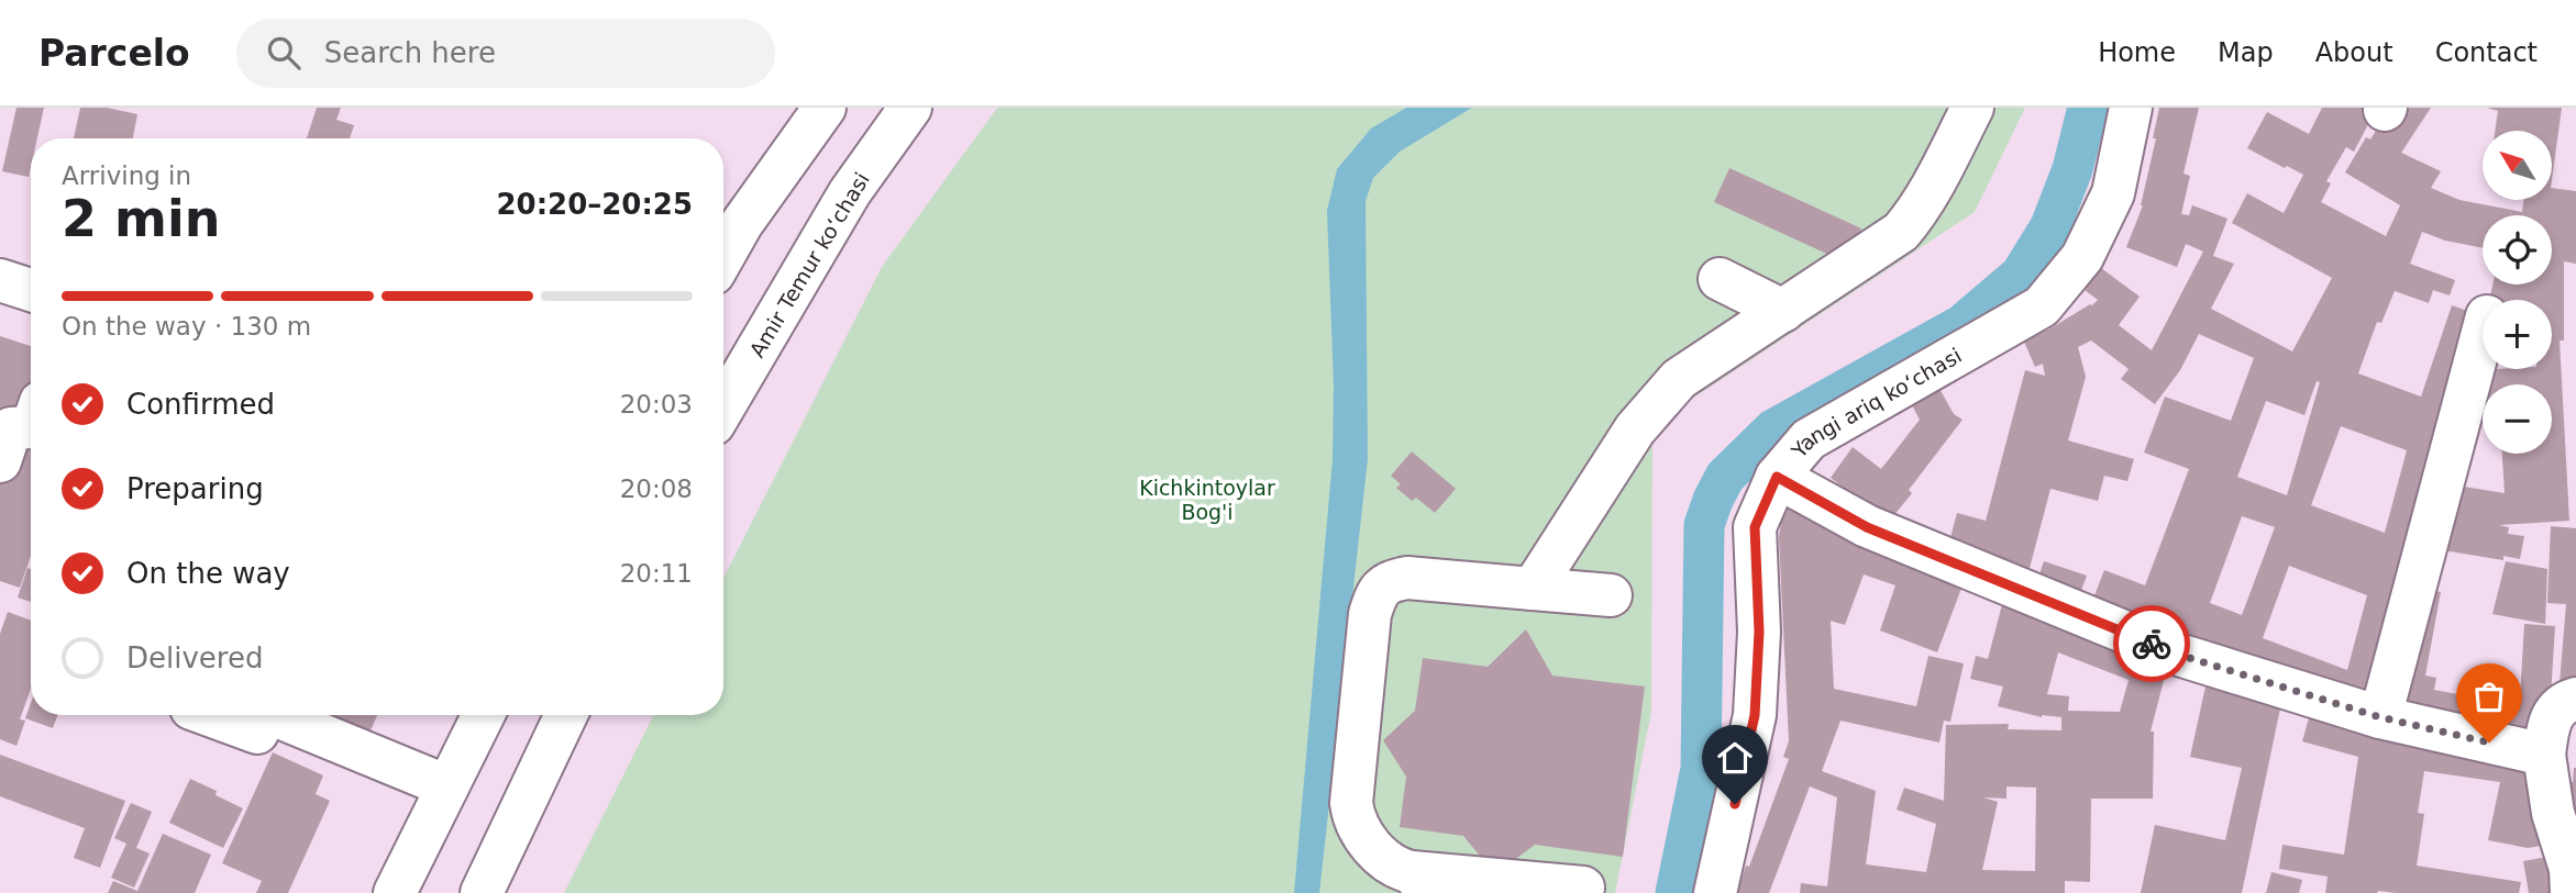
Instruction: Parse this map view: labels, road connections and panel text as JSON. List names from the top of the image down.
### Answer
{
  "streets": {
    "street": ["Amir Temur koʻchasi", "Yangi ariq ko‘chasi"]
  },
  "parks": ["Kichkintoylar Bog'i"],
  "north": "top left",
  "page": {
    "header": "Parcelo",
    "search": "Search here",
    "nav": [
      "Home",
      "Map",
      "About",
      "Contact"
    ],
    "map_buttons": ["+", "−"],
    "heading": ["2 min", "Arriving in", "20:20–20:25"],
    "bar": "On the way · 130 m",
    "list": [
      ["Confirmed", "20:03"],
      ["Preparing", "20:08"],
      ["On the way", "20:11"],
      "Delivered"
    ]
  }
}
